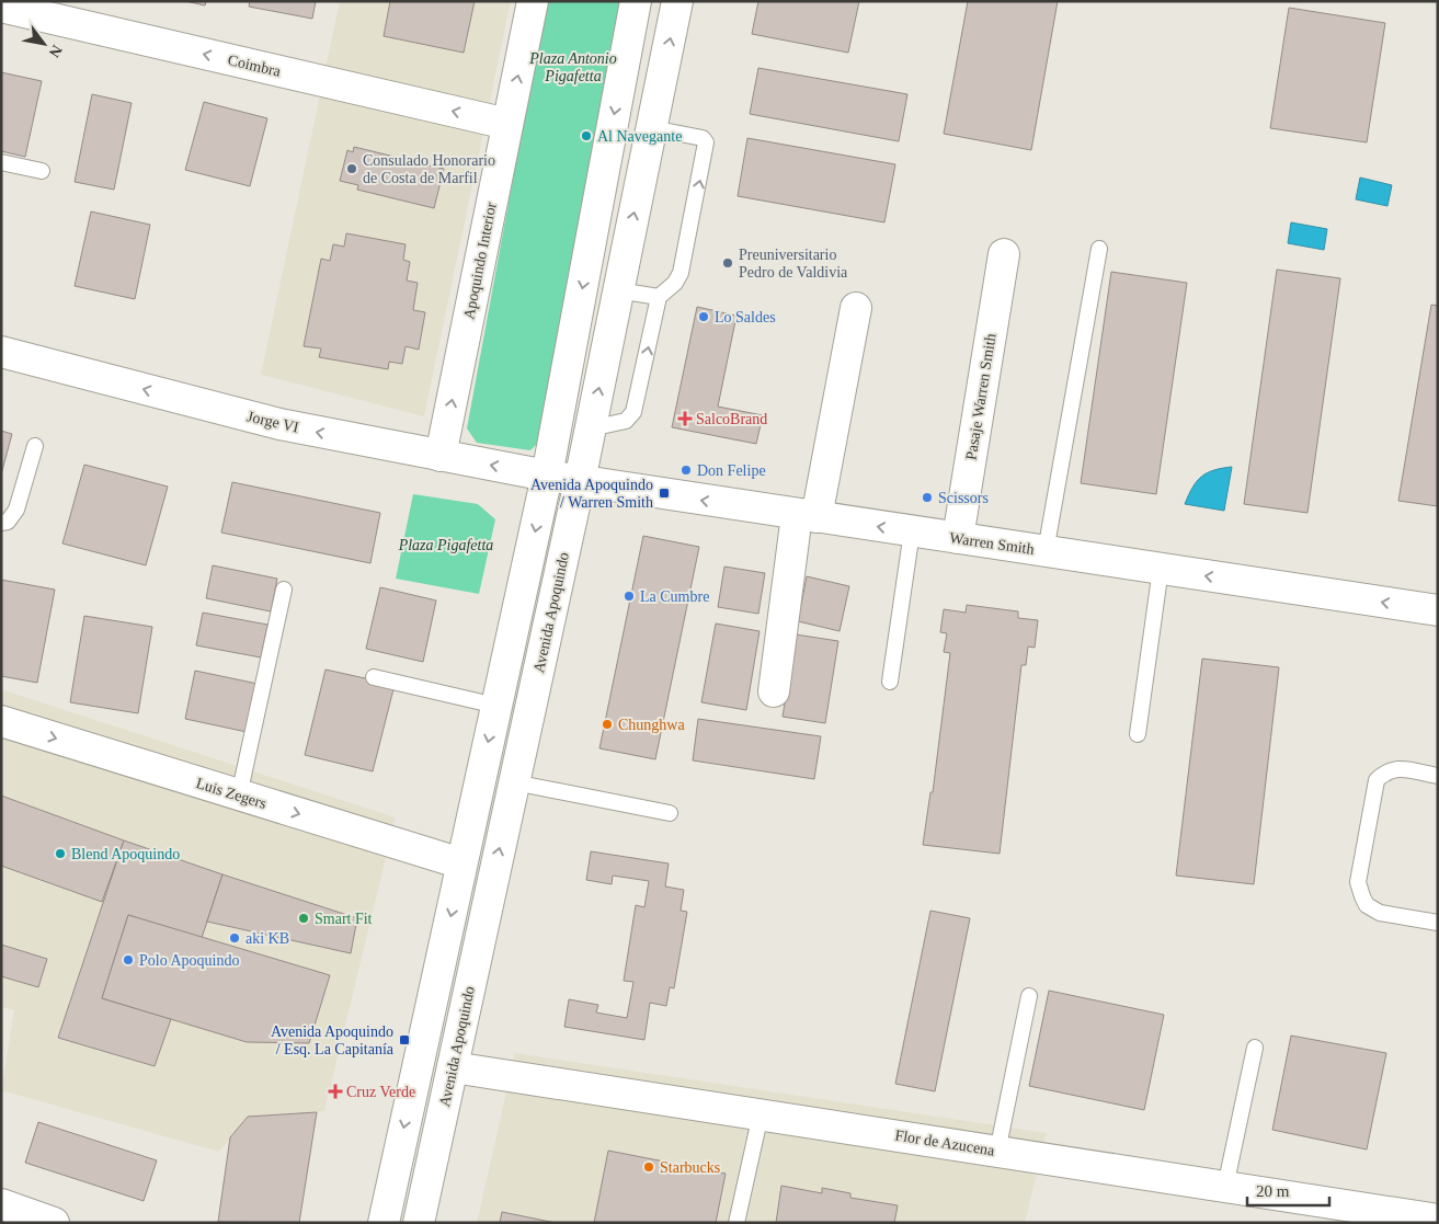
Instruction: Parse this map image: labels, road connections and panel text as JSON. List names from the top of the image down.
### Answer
{
  "streets": {
    "street": [
      "Coimbra",
      "Apoquindo Interior",
      "Pasaje Warren Smith",
      "Jorge VI",
      "Warren Smith",
      "Avenida Apoquindo",
      "Luis Zegers",
      "Flor de Azucena"
    ]
  },
  "crossings": [
    ["Coimbra", "Apoquindo Interior"],
    ["Apoquindo Interior", "Jorge VI"],
    ["Pasaje Warren Smith", "Warren Smith"],
    ["Jorge VI", "Warren Smith"],
    ["Warren Smith", "Avenida Apoquindo"],
    ["Avenida Apoquindo", "Flor de Azucena"]
  ],
  "one_way": [
    "Coimbra",
    "Jorge VI",
    "Warren Smith",
    "Luis Zegers"
  ],
  "parks": ["Plaza Antonio Pigafetta", "Plaza Pigafetta"],
  "places": {
    "other": [
      "Al Navegante",
      "Consulado Honorario de Costa de Marfil",
      "Preuniversitario Pedro de Valdivia",
      "Lo Saldes",
      "Don Felipe",
      "Scissors",
      "La Cumbre",
      "Chunghwa",
      "Blend Apoquindo",
      "Smart Fit",
      "aki KB",
      "Polo Apoquindo",
      "Starbucks"
    ],
    "health": ["SalcoBrand", "Cruz Verde"],
    "transit": ["Avenida Apoquindo / Warren Smith", "Avenida Apoquindo / Esq. La Capitanía"]
  },
  "scale_bar": "20 m",
  "north": "bottom right"
}
